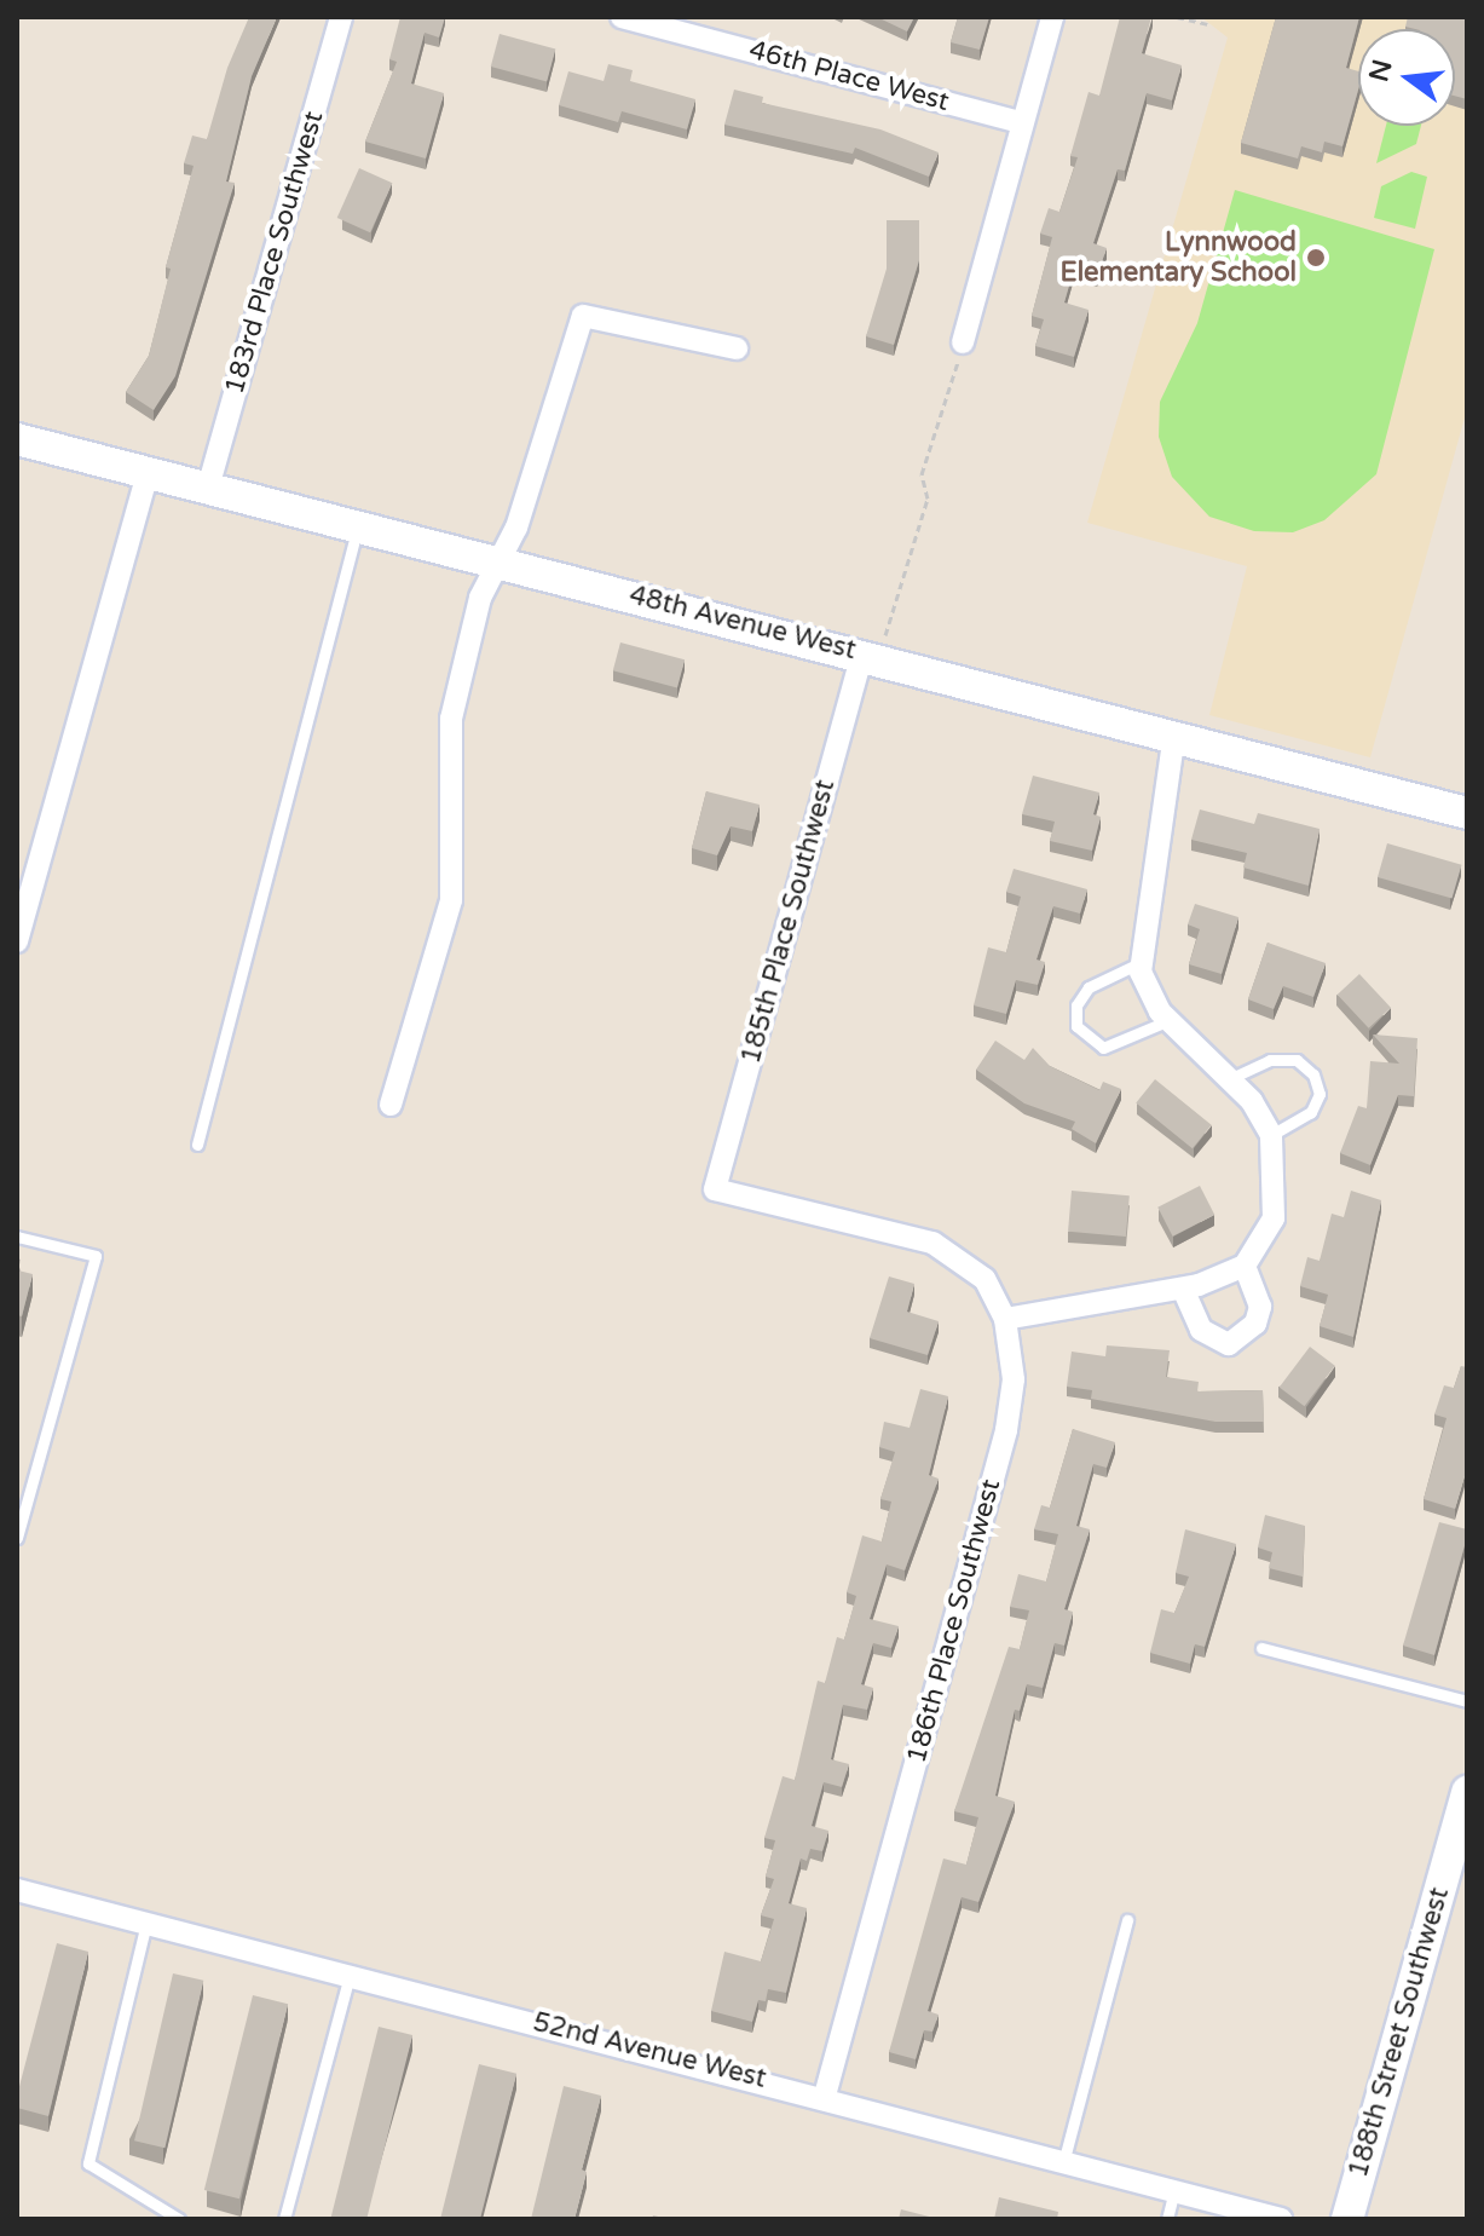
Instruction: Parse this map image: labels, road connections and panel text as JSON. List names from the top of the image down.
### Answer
{
  "streets": {
    "street": [
      "46th Place West",
      "183rd Place Southwest",
      "48th Avenue West",
      "185th Place Southwest",
      "186th Place Southwest",
      "188th Street Southwest",
      "52nd Avenue West"
    ]
  },
  "crossings": [
    ["183rd Place Southwest", "48th Avenue West"],
    ["48th Avenue West", "185th Place Southwest"],
    ["185th Place Southwest", "186th Place Southwest"],
    ["186th Place Southwest", "52nd Avenue West"]
  ],
  "places": ["Lynnwood Elementary School"],
  "north": "left"
}
